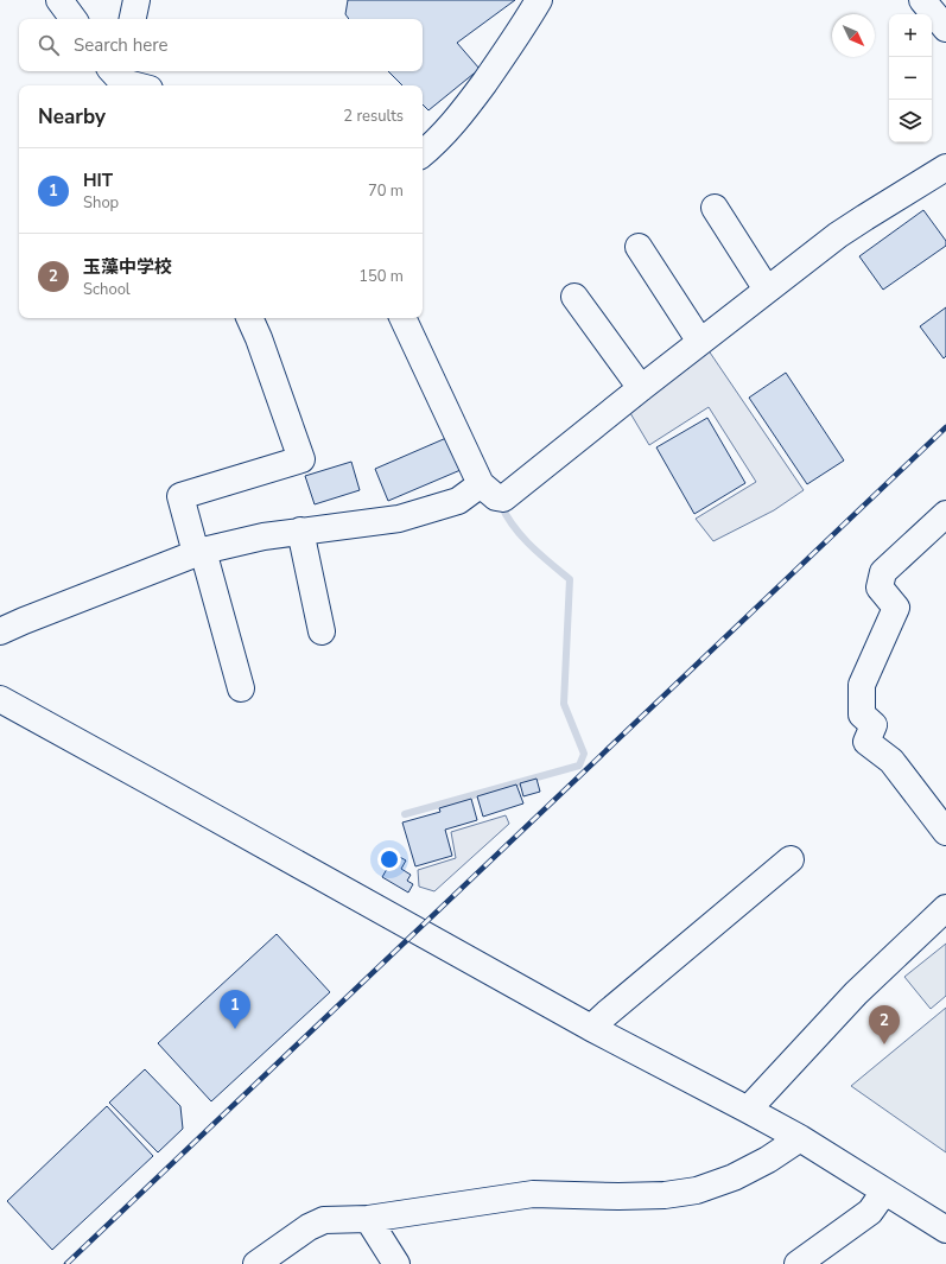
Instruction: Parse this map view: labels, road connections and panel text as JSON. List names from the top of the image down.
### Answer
{
  "north": "bottom right",
  "page": {
    "map_buttons": ["+", "−"],
    "search": "Search here",
    "heading": ["Nearby", "2 results"],
    "list": [
      {
        "mark": "1",
        "name": "HIT",
        "note": "Shop",
        "value": "70 m"
      },
      {
        "mark": "2",
        "name": "玉藻中学校",
        "note": "School",
        "value": "150 m"
      }
    ],
    "pins": ["1", "2"]
  }
}
